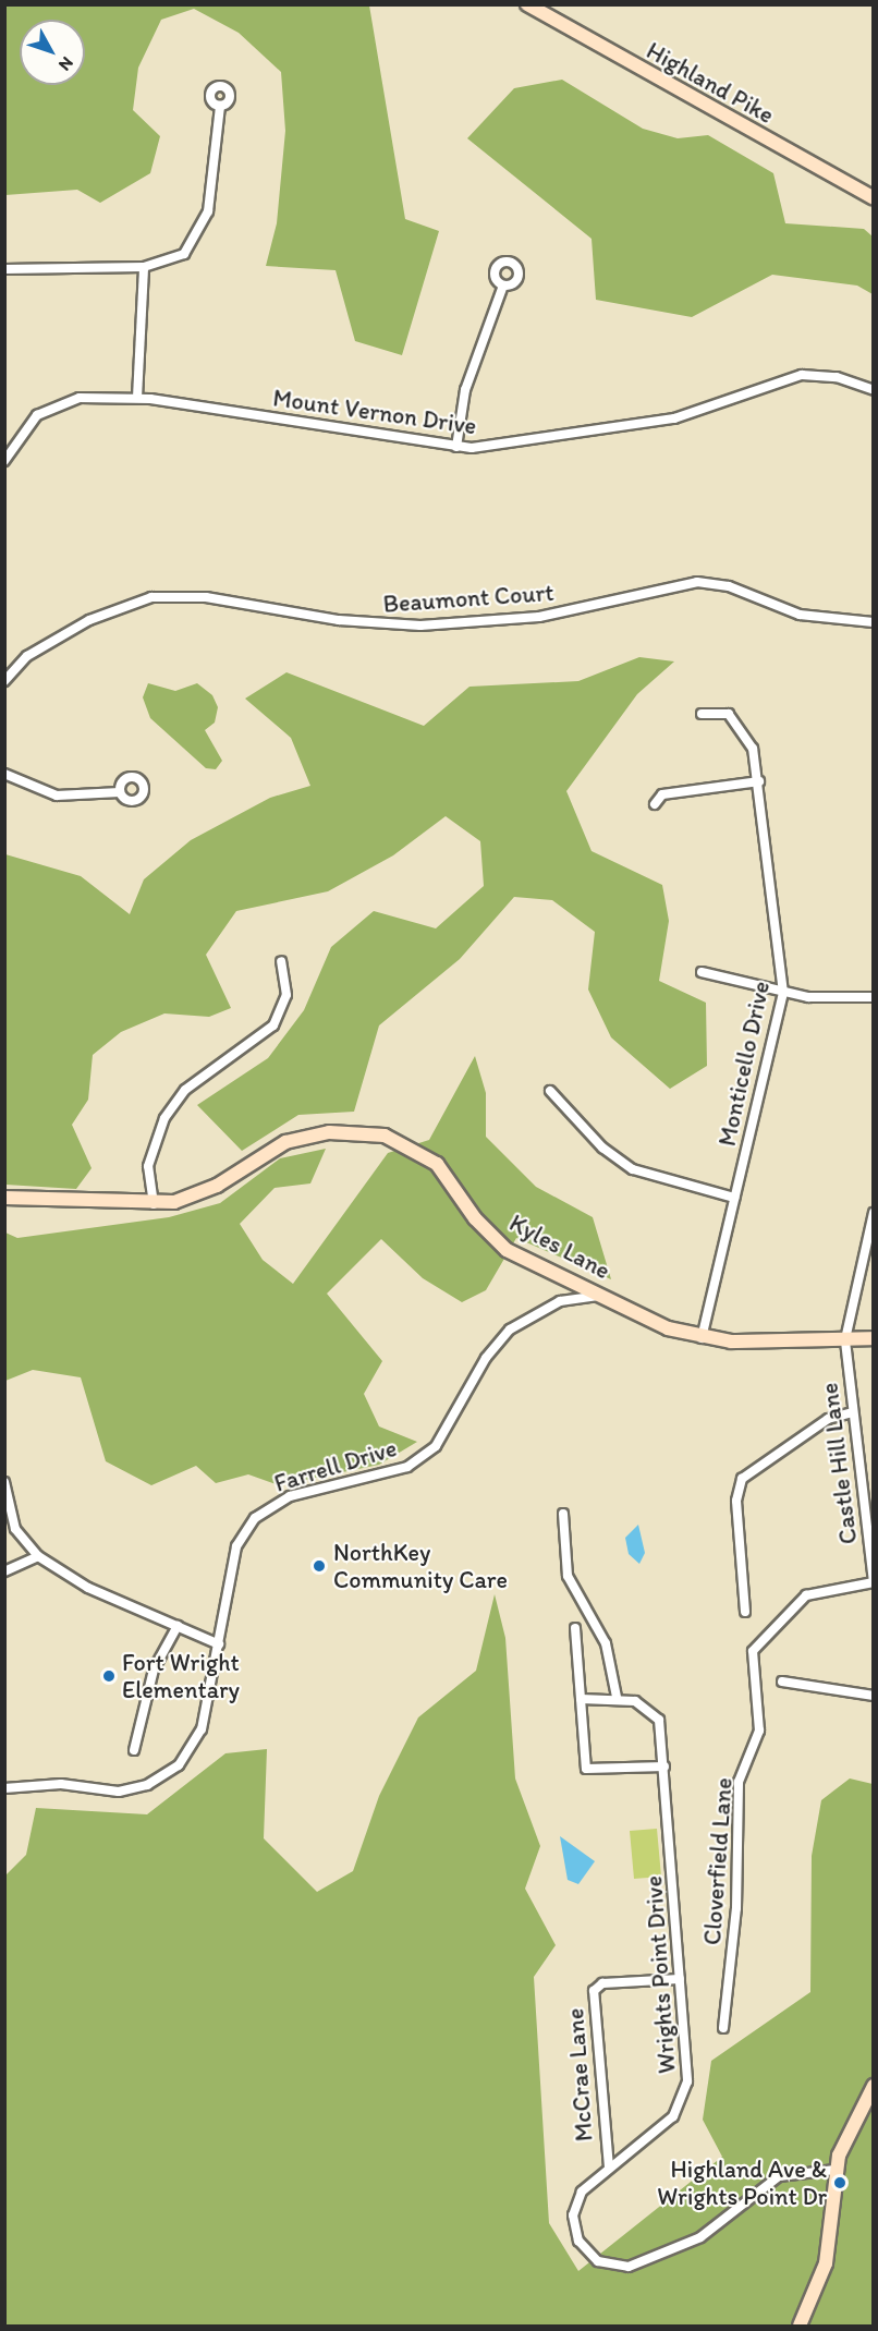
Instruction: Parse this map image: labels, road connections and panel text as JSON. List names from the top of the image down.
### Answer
{
  "streets": {
    "main road": ["Highland Pike", "Kyles Lane"],
    "street": [
      "Mount Vernon Drive",
      "Beaumont Court",
      "Monticello Drive",
      "Castle Hill Lane",
      "Farrell Drive",
      "Cloverfield Lane",
      "Wrights Point Drive",
      "McCrae Lane"
    ]
  },
  "crossings": [
    ["Monticello Drive", "Kyles Lane"],
    ["Kyles Lane", "Castle Hill Lane"],
    ["Kyles Lane", "Farrell Drive"],
    ["Castle Hill Lane", "Cloverfield Lane"],
    ["Wrights Point Drive", "McCrae Lane"]
  ],
  "places": ["NorthKey Community Care", "Fort Wright Elementary", "Highland Ave & Wrights Point Dr"],
  "north": "bottom right"
}
